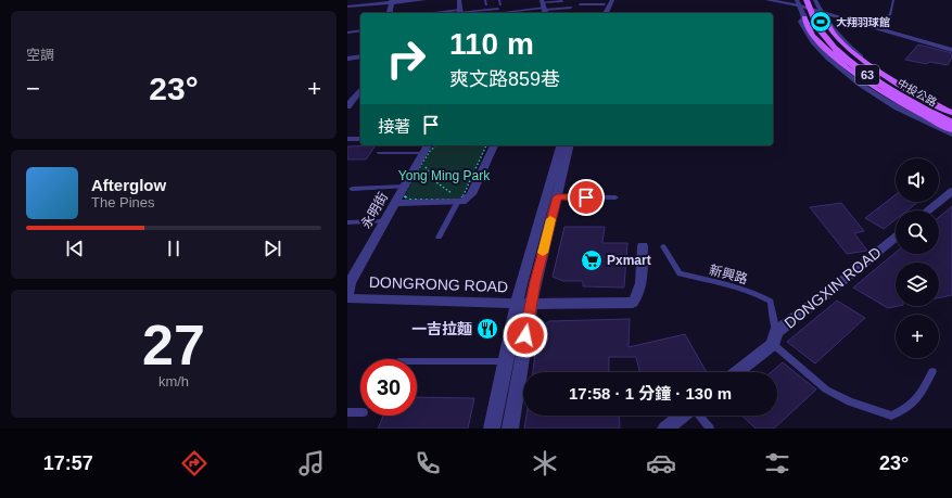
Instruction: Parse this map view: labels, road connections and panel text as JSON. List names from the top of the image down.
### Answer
{
  "streets": {
    "main road": ["63", "中投公路"],
    "street": ["永明街", "DONGRONG ROAD", "DONGXIN ROAD"],
    "lane": ["新興路"]
  },
  "crossings": [
    ["新興路", "DONGXIN ROAD"]
  ],
  "parks": ["Yong Ming Park"],
  "places": {
    "sports": ["大翔羽球館"],
    "supermarket": ["Pxmart"],
    "restaurant": ["一吉拉麵"]
  },
  "page": {
    "tile": [
      "空調",
      ["27", "km/h"]
    ],
    "turn": ["110 m", "爽文路859巷"],
    "heat": ["−", "23°", "+"],
    "then": "接著",
    "map_buttons": "+",
    "song": ["Afterglow", "The Pines"],
    "limit": "30",
    "trip": "17:58 · 1 分鐘 · 130 m",
    "tabs": ["17:57", "23°"]
  }
}
